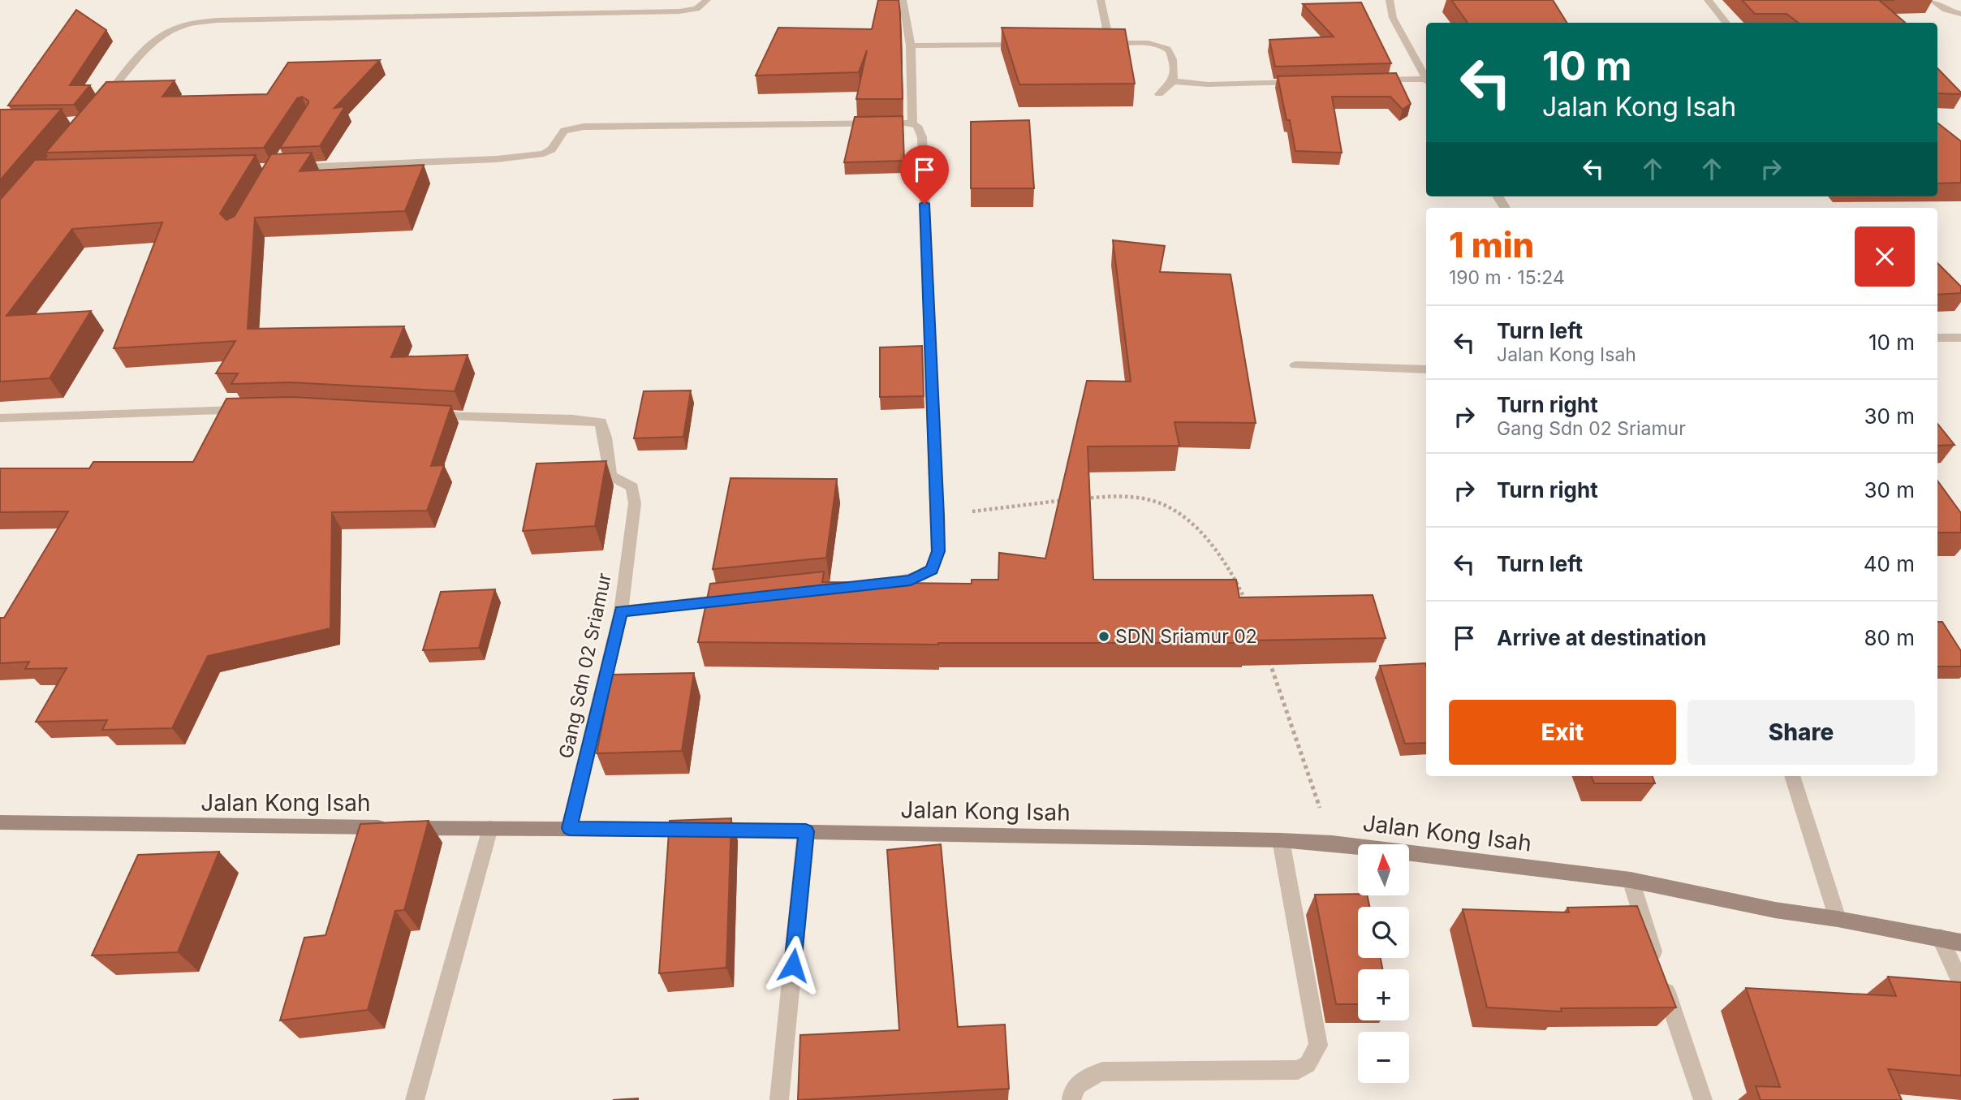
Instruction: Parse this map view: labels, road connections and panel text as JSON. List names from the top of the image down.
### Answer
{
  "streets": {
    "street": ["Gang Sdn 02 Sriamur", "Jalan Kong Isah"]
  },
  "crossings": [
    ["Gang Sdn 02 Sriamur", "Jalan Kong Isah"]
  ],
  "places": ["SDN Sriamur 02"],
  "north": "top",
  "page": {
    "turn": ["10 m", "Jalan Kong Isah"],
    "heading": ["1 min", "190 m · 15:24"],
    "list": [
      {
        "name": "Turn left",
        "note": "Jalan Kong Isah",
        "value": "10 m"
      },
      {
        "name": "Turn right",
        "note": "Gang Sdn 02 Sriamur",
        "value": "30 m"
      },
      {
        "name": "Turn right",
        "value": "30 m"
      },
      {
        "name": "Turn left",
        "value": "40 m"
      },
      {
        "name": "Arrive at destination",
        "value": "80 m"
      }
    ],
    "buttons": ["Exit", "Share"],
    "map_buttons": ["+", "−"]
  }
}
